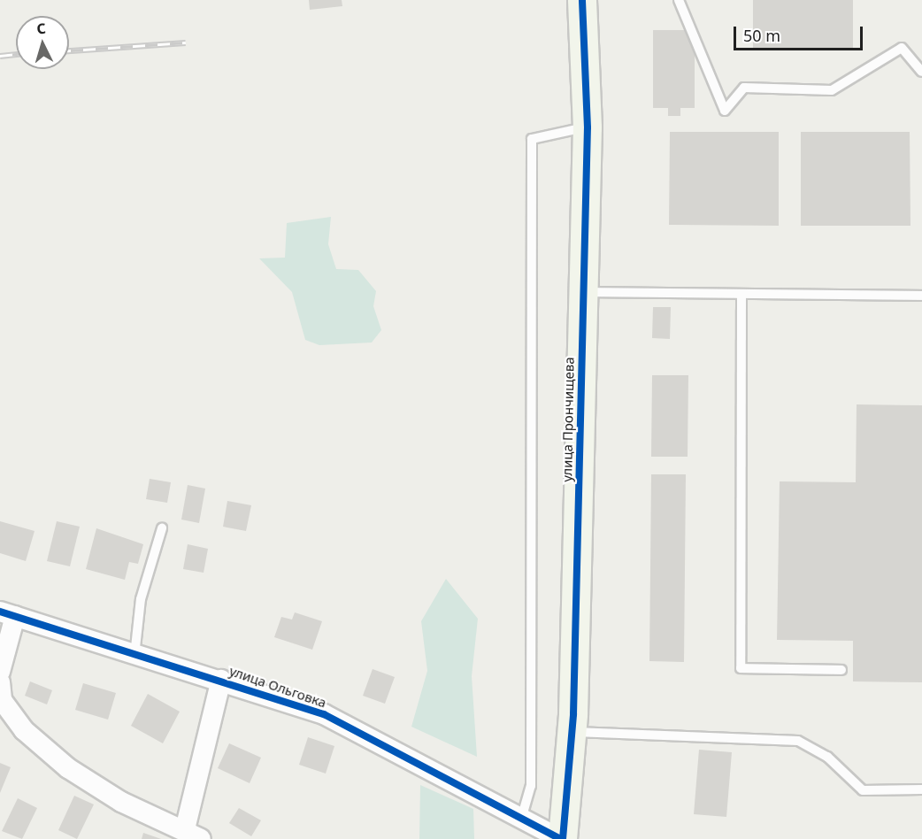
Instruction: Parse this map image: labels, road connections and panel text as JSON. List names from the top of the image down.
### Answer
{
  "streets": {
    "street": ["улица Прончищева", "улица Ольговка"]
  },
  "crossings": [
    ["улица Прончищева", "улица Ольговка"]
  ],
  "scale_bar": "50 m",
  "north": "top"
}
